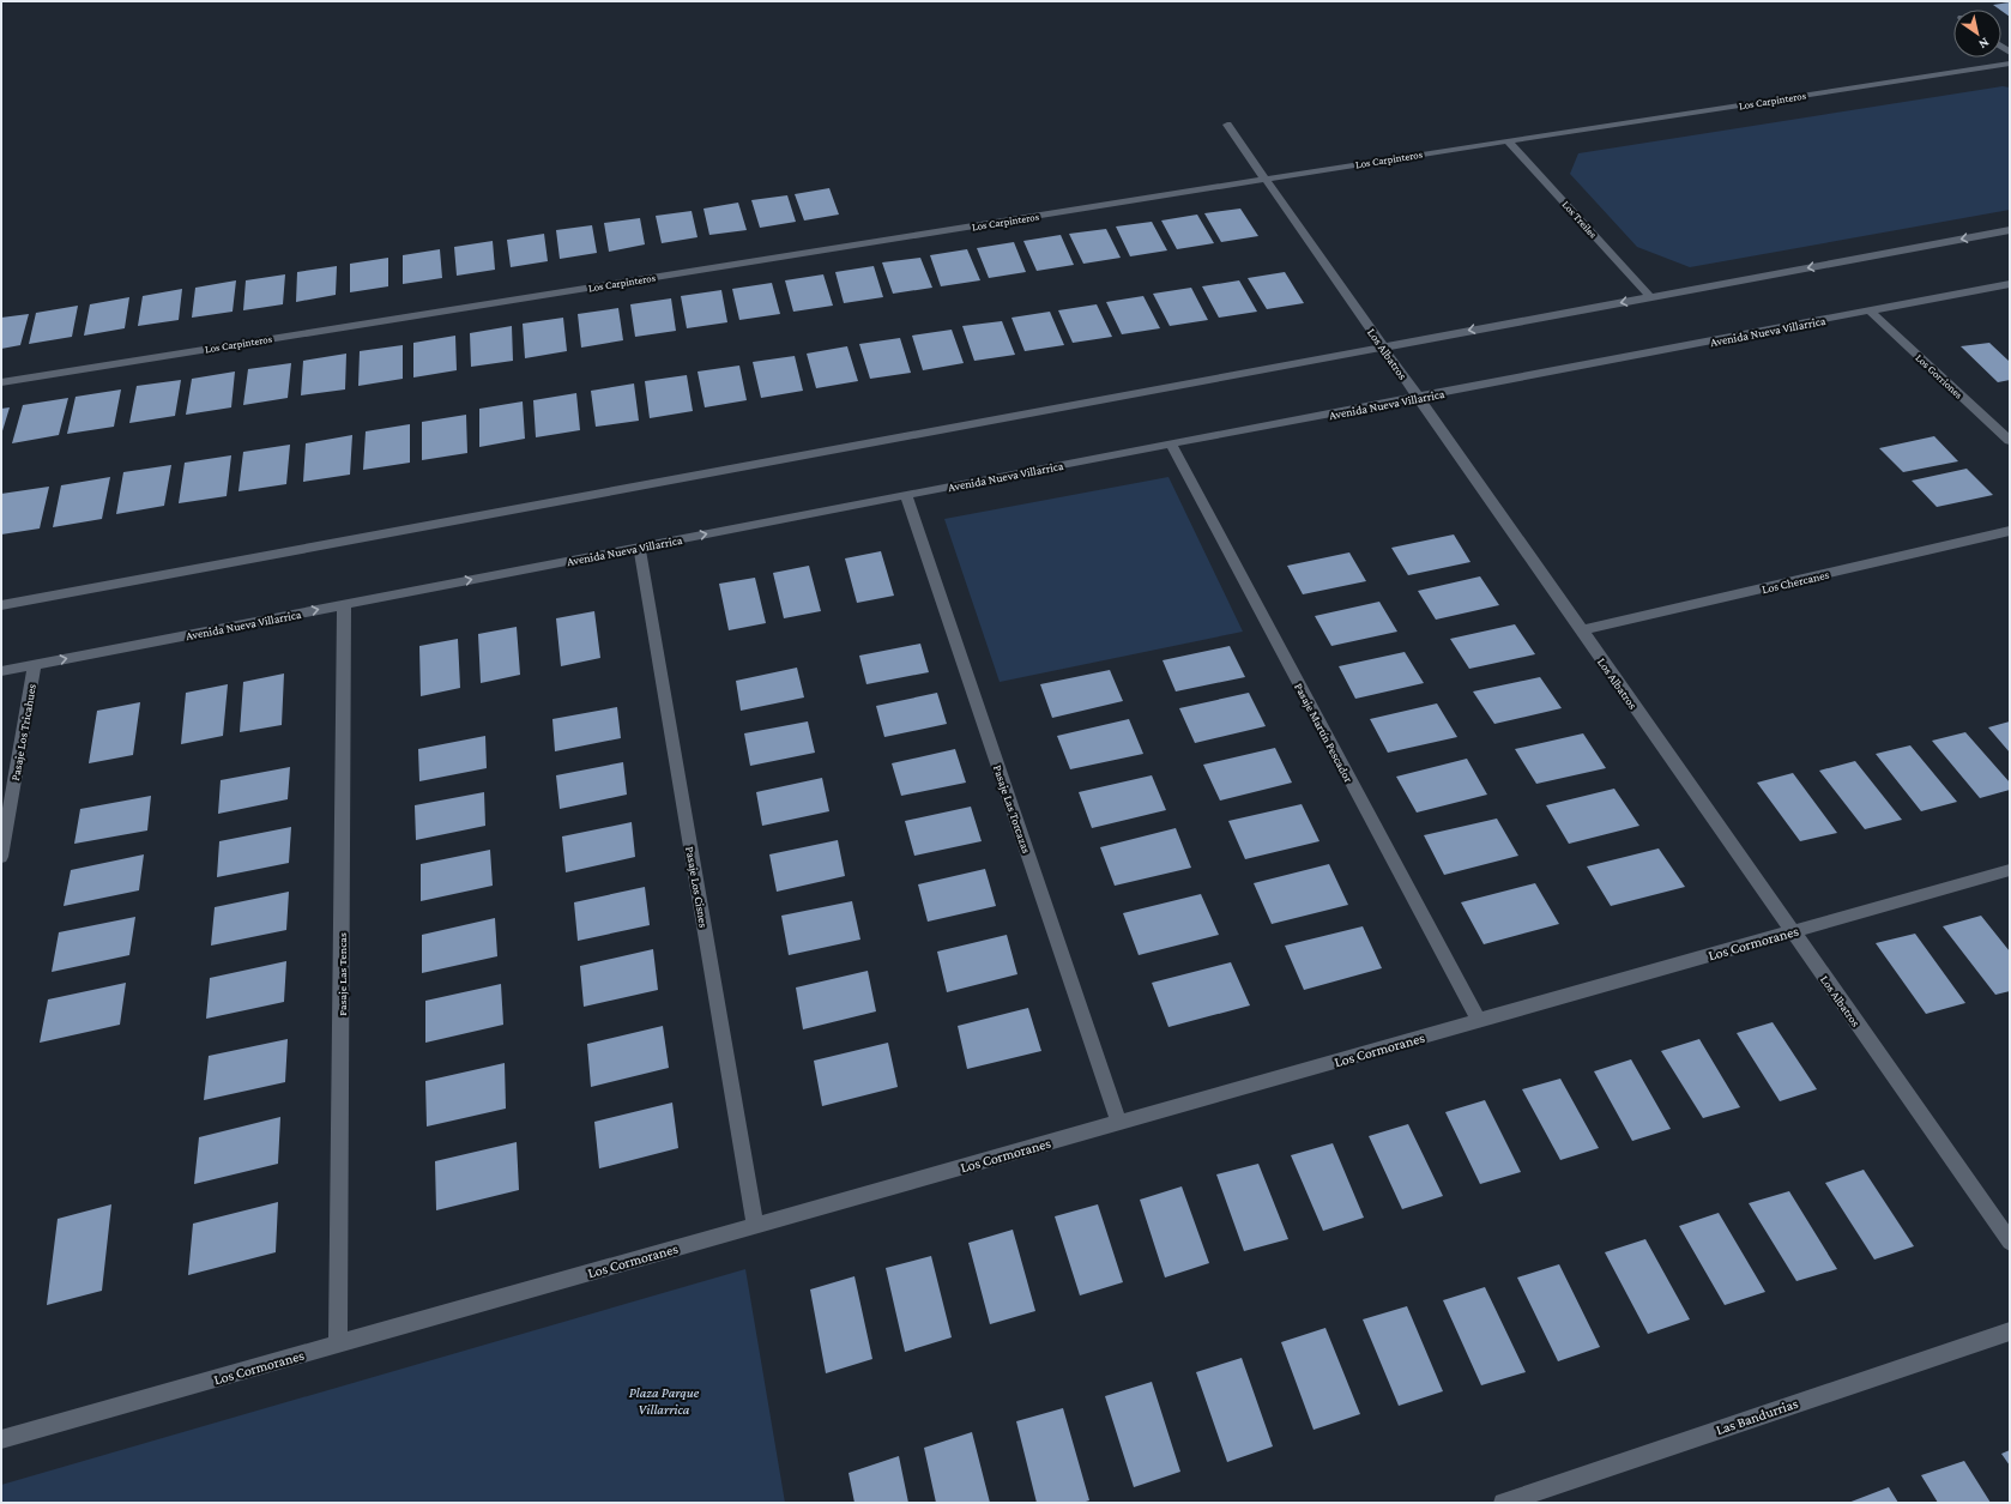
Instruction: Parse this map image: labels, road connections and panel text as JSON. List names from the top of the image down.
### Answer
{
  "streets": {
    "street": [
      "Los Carpinteros",
      "Los Treiles",
      "Avenida Nueva Villarrica",
      "Los Albatros",
      "Los Gorriones",
      "Los Chercanes",
      "Pasaje Los Tricahues",
      "Pasaje Martín Pescador",
      "Pasaje Las Torcazas",
      "Pasaje Los Cisnes",
      "Los Cormoranes",
      "Pasaje Las Tencas",
      "Las Bandurrias"
    ]
  },
  "crossings": [
    ["Los Carpinteros", "Los Treiles"],
    ["Los Carpinteros", "Los Albatros"],
    ["Avenida Nueva Villarrica", "Los Albatros"],
    ["Avenida Nueva Villarrica", "Los Gorriones"],
    ["Avenida Nueva Villarrica", "Pasaje Los Tricahues"],
    ["Avenida Nueva Villarrica", "Pasaje Martín Pescador"],
    ["Avenida Nueva Villarrica", "Pasaje Las Torcazas"],
    ["Avenida Nueva Villarrica", "Pasaje Los Cisnes"],
    ["Avenida Nueva Villarrica", "Pasaje Las Tencas"],
    ["Los Albatros", "Los Chercanes"],
    ["Los Albatros", "Los Cormoranes"],
    ["Pasaje Martín Pescador", "Los Cormoranes"],
    ["Pasaje Las Torcazas", "Los Cormoranes"],
    ["Pasaje Los Cisnes", "Los Cormoranes"],
    ["Los Cormoranes", "Pasaje Las Tencas"]
  ],
  "parks": ["Plaza Parque Villarrica"],
  "north": "bottom right"
}
